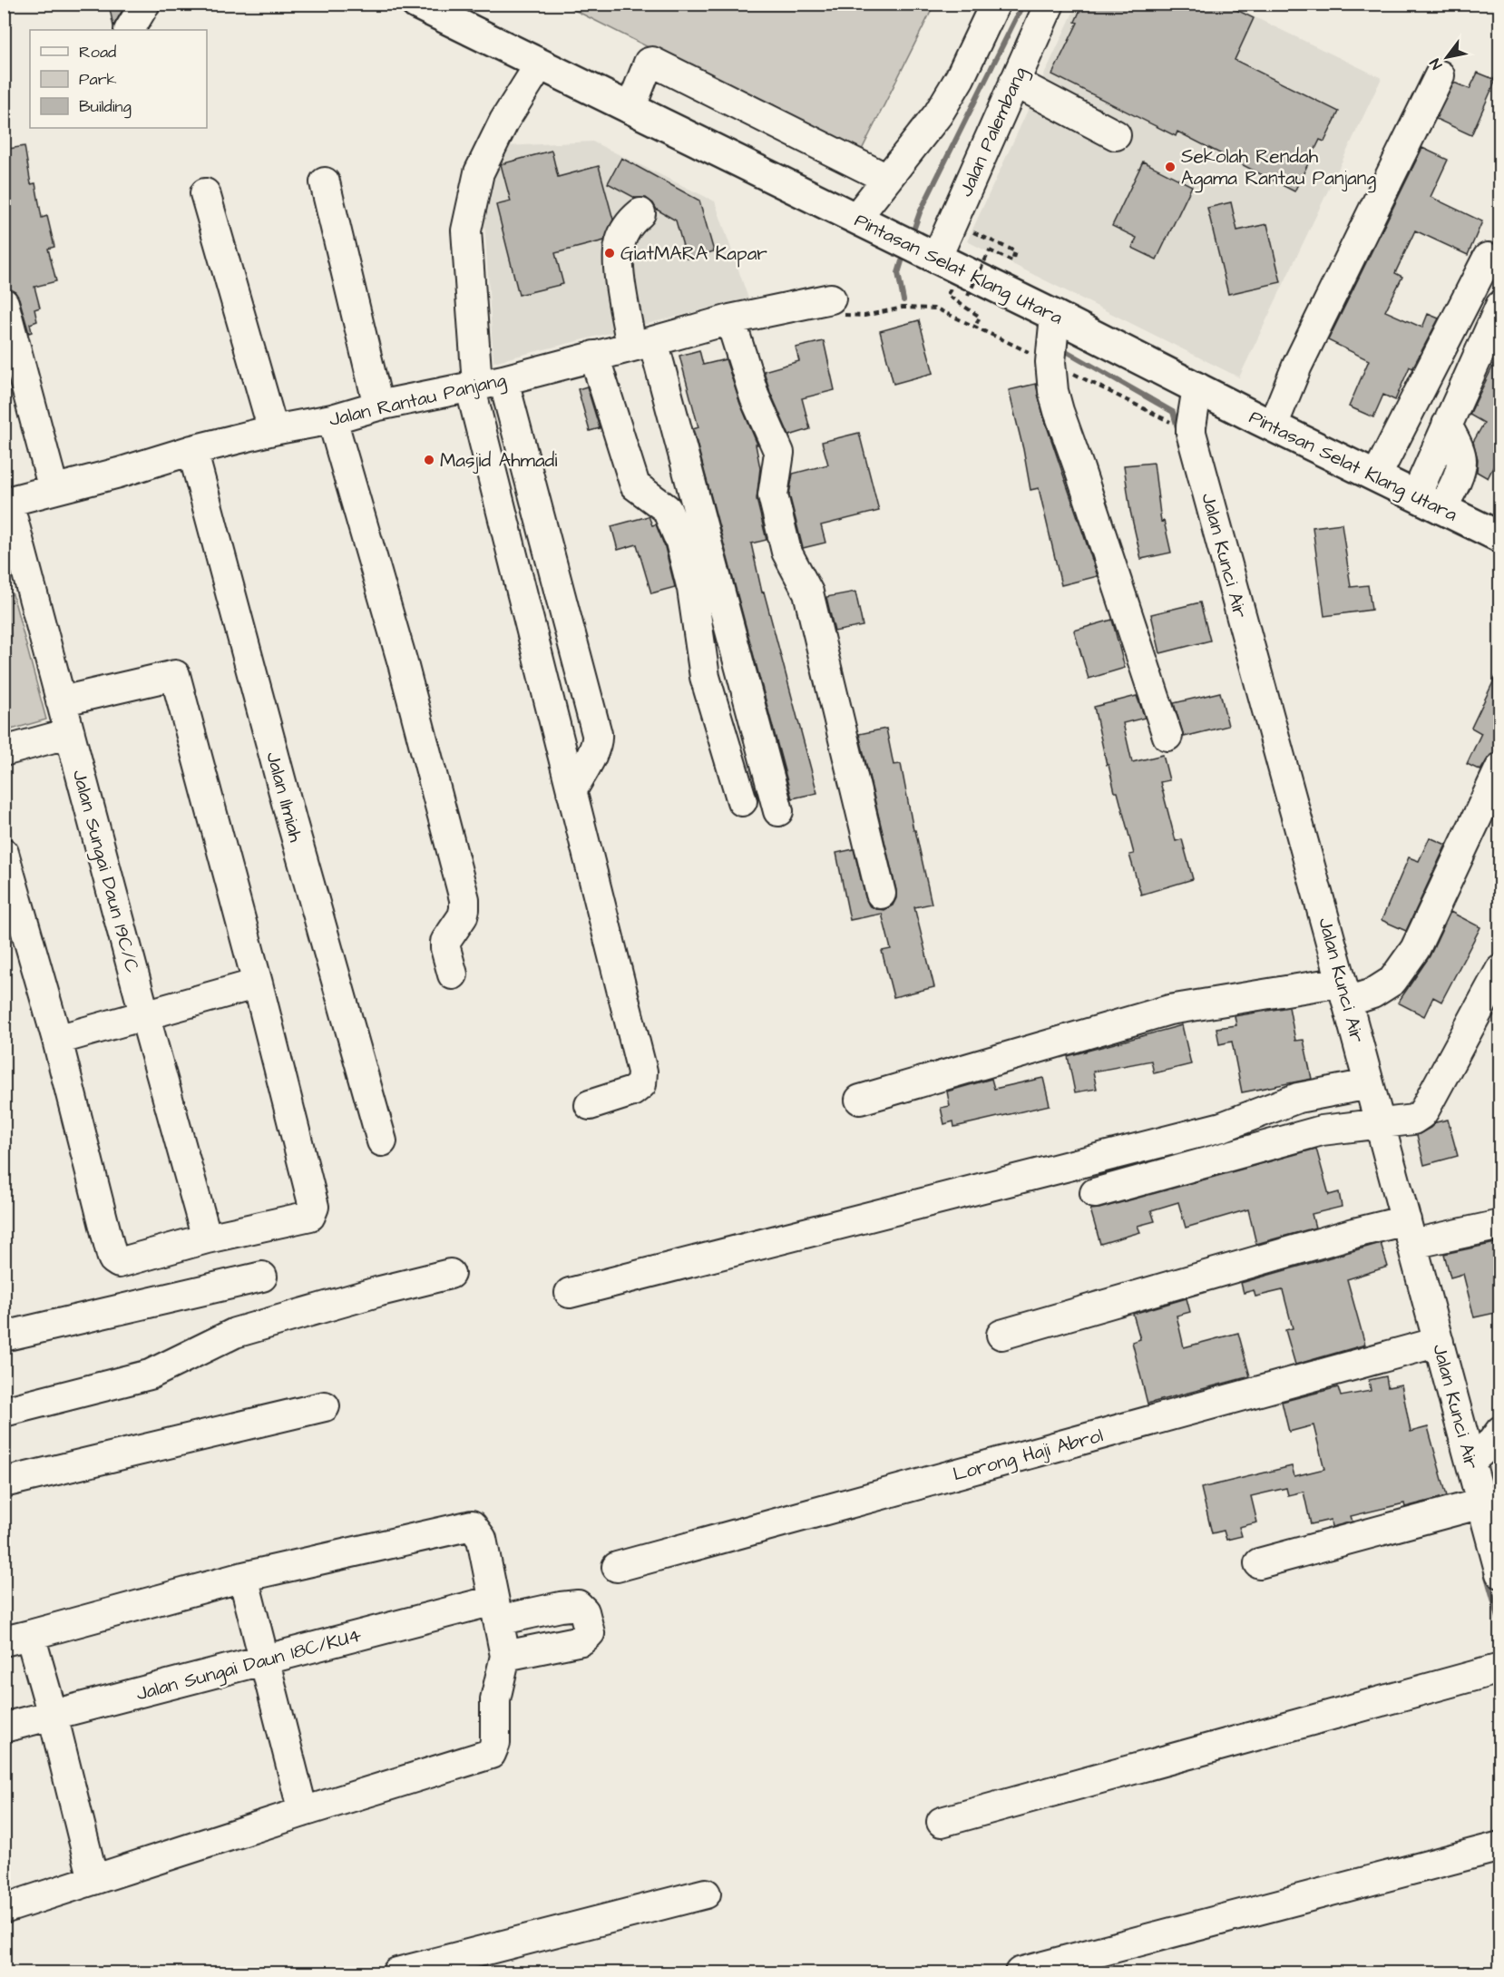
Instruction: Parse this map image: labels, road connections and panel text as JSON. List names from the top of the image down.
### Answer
{
  "streets": {
    "highway": ["Pintasan Selat Klang Utara"],
    "street": [
      "Jalan Palembang",
      "Jalan Rantau Panjang",
      "Jalan Kunci Air",
      "Jalan Ilmiah",
      "Jalan Sungai Daun 19C/C",
      "Lorong Haji Abrol",
      "Jalan Sungai Daun 18C/KU4"
    ]
  },
  "crossings": [
    ["Jalan Palembang", "Pintasan Selat Klang Utara"],
    ["Pintasan Selat Klang Utara", "Jalan Kunci Air"],
    ["Jalan Rantau Panjang", "Jalan Ilmiah"],
    ["Jalan Rantau Panjang", "Jalan Sungai Daun 19C/C"],
    ["Jalan Kunci Air", "Lorong Haji Abrol"]
  ],
  "places": ["Sekolah Rendah Agama Rantau Panjang", "GiatMARA Kapar", "Masjid Ahmadi"],
  "legend": ["Road", "Park", "Building"],
  "north": "bottom left"
}
